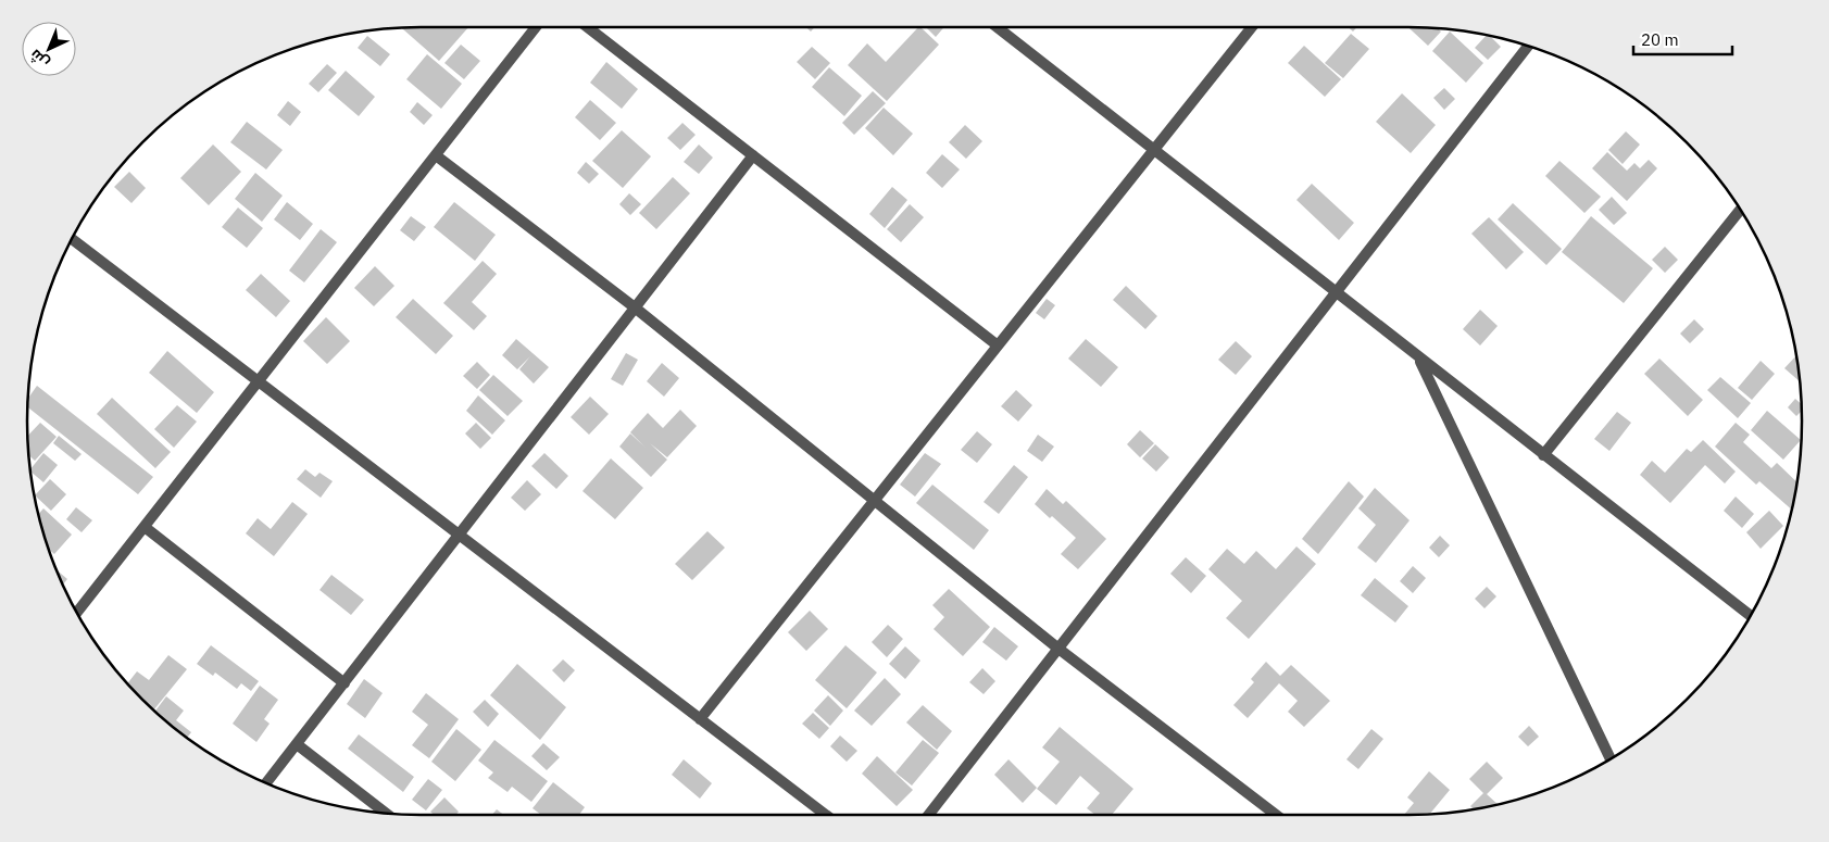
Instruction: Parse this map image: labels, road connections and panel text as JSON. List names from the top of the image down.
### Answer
{
  "scale_bar": "20 m",
  "north": "bottom left"
}
